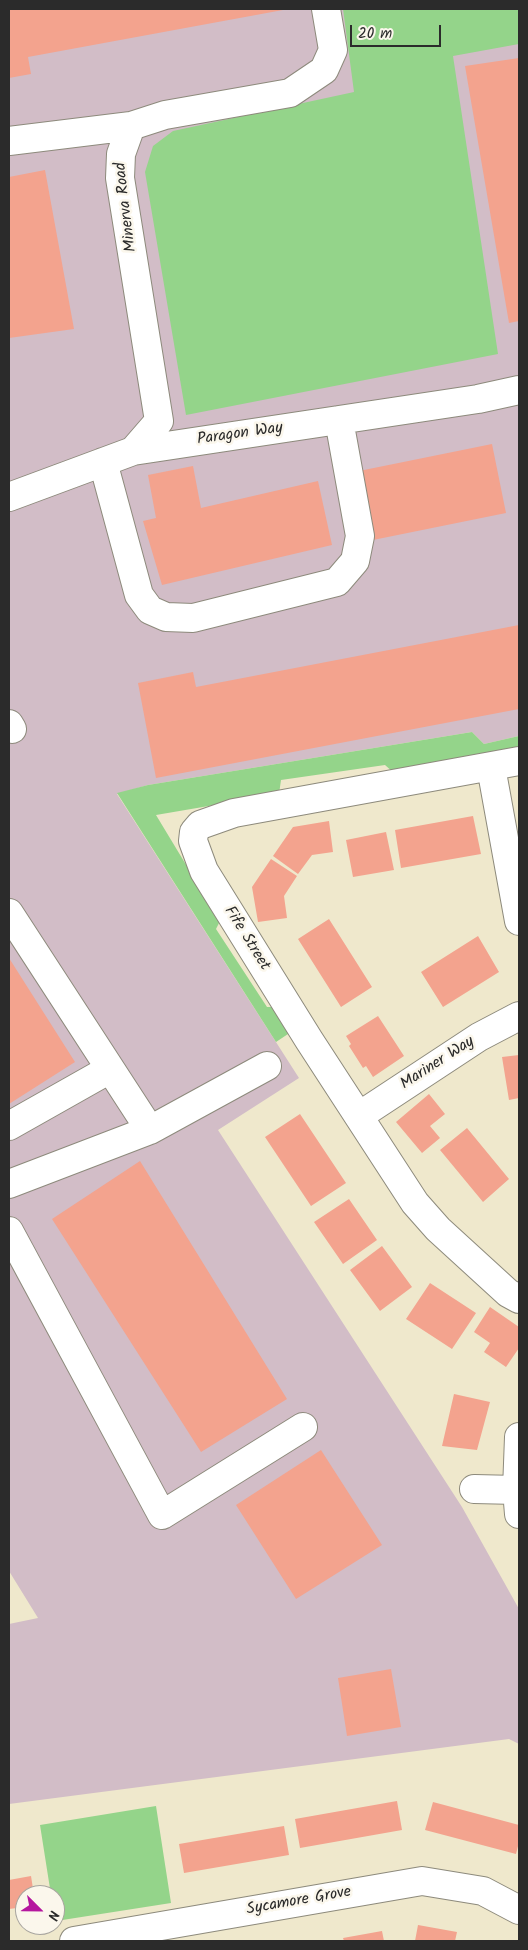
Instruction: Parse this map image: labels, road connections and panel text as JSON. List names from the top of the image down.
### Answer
{
  "streets": {
    "street": [
      "Minerva Road",
      "Paragon Way",
      "Fife Street",
      "Mariner Way",
      "Sycamore Grove"
    ]
  },
  "crossings": [
    ["Minerva Road", "Paragon Way"],
    ["Fife Street", "Mariner Way"]
  ],
  "scale_bar": "20 m",
  "north": "bottom right"
}
